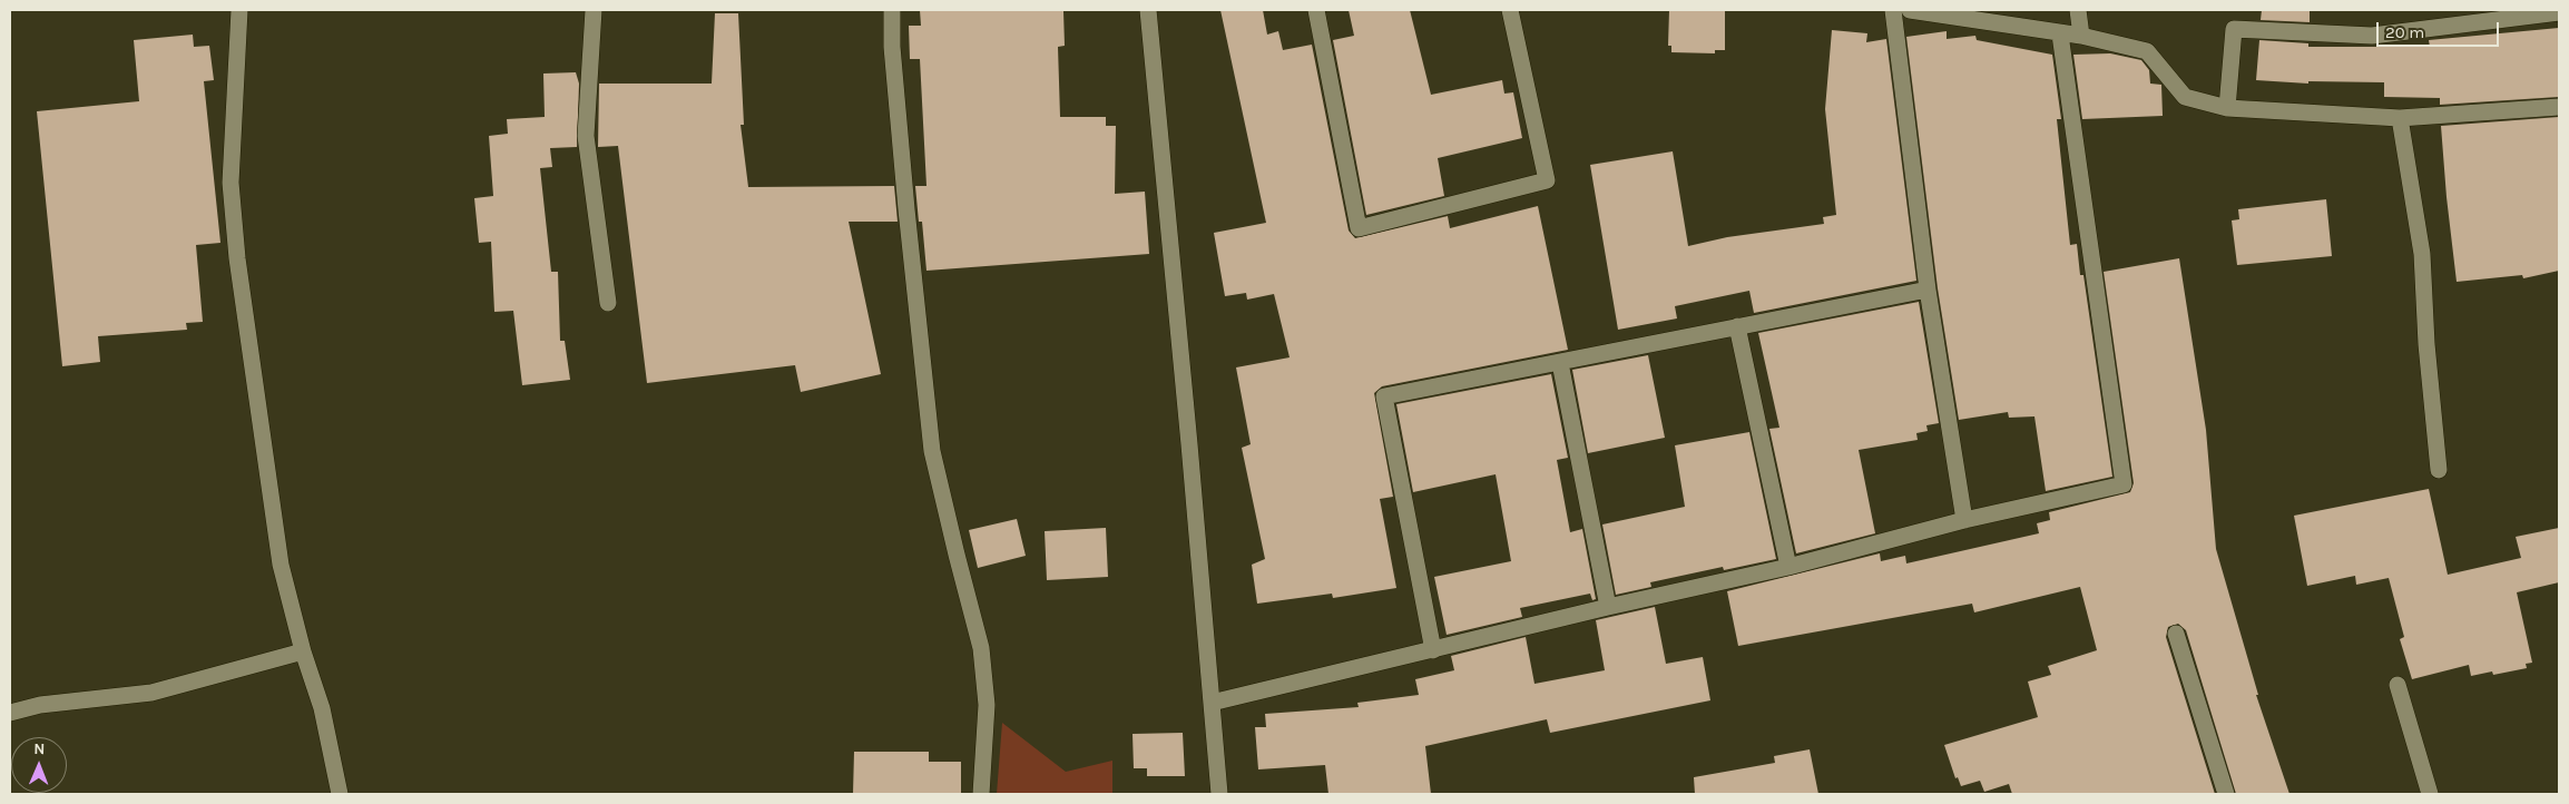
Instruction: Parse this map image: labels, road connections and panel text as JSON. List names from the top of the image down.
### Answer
{
  "scale_bar": "20 m",
  "north": "top"
}
